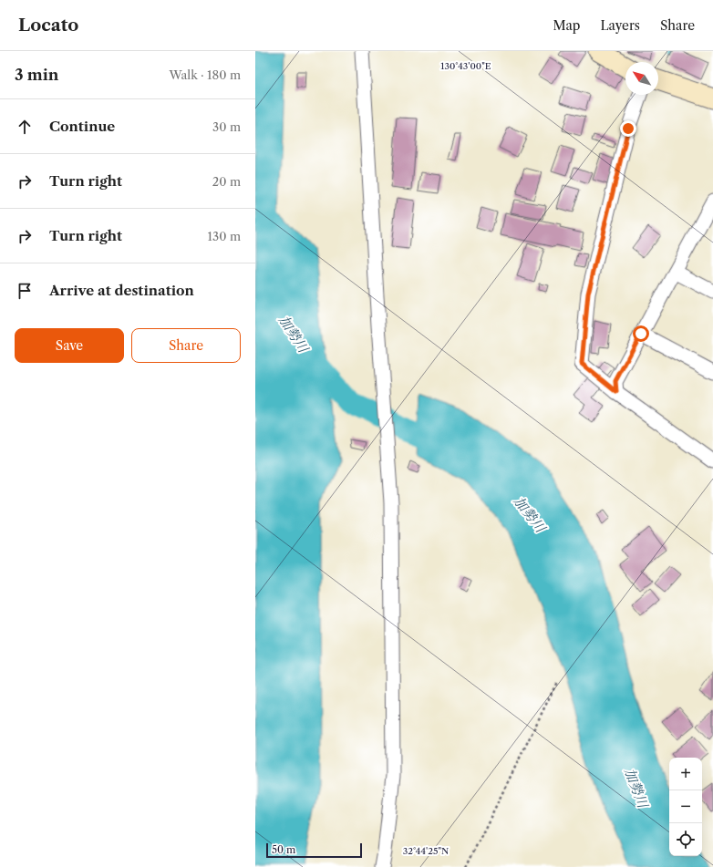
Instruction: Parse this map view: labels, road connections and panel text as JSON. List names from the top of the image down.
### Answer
{
  "water": ["加勢川"],
  "scale_bar": "50 m",
  "north": "top left",
  "page": {
    "header": "Locato",
    "nav": ["Map", "Layers", "Share"],
    "heading": ["3 min", "Walk · 180 m"],
    "list": [
      ["Continue", "30 m"],
      ["Turn right", "20 m"],
      ["Turn right", "130 m"],
      "Arrive at destination"
    ],
    "buttons": ["Save", "Share"],
    "map_buttons": ["+", "−"],
    "scale": "50 m"
  },
  "coordinates": ["130°43'00\"E", "32°44'25\"N"]
}
